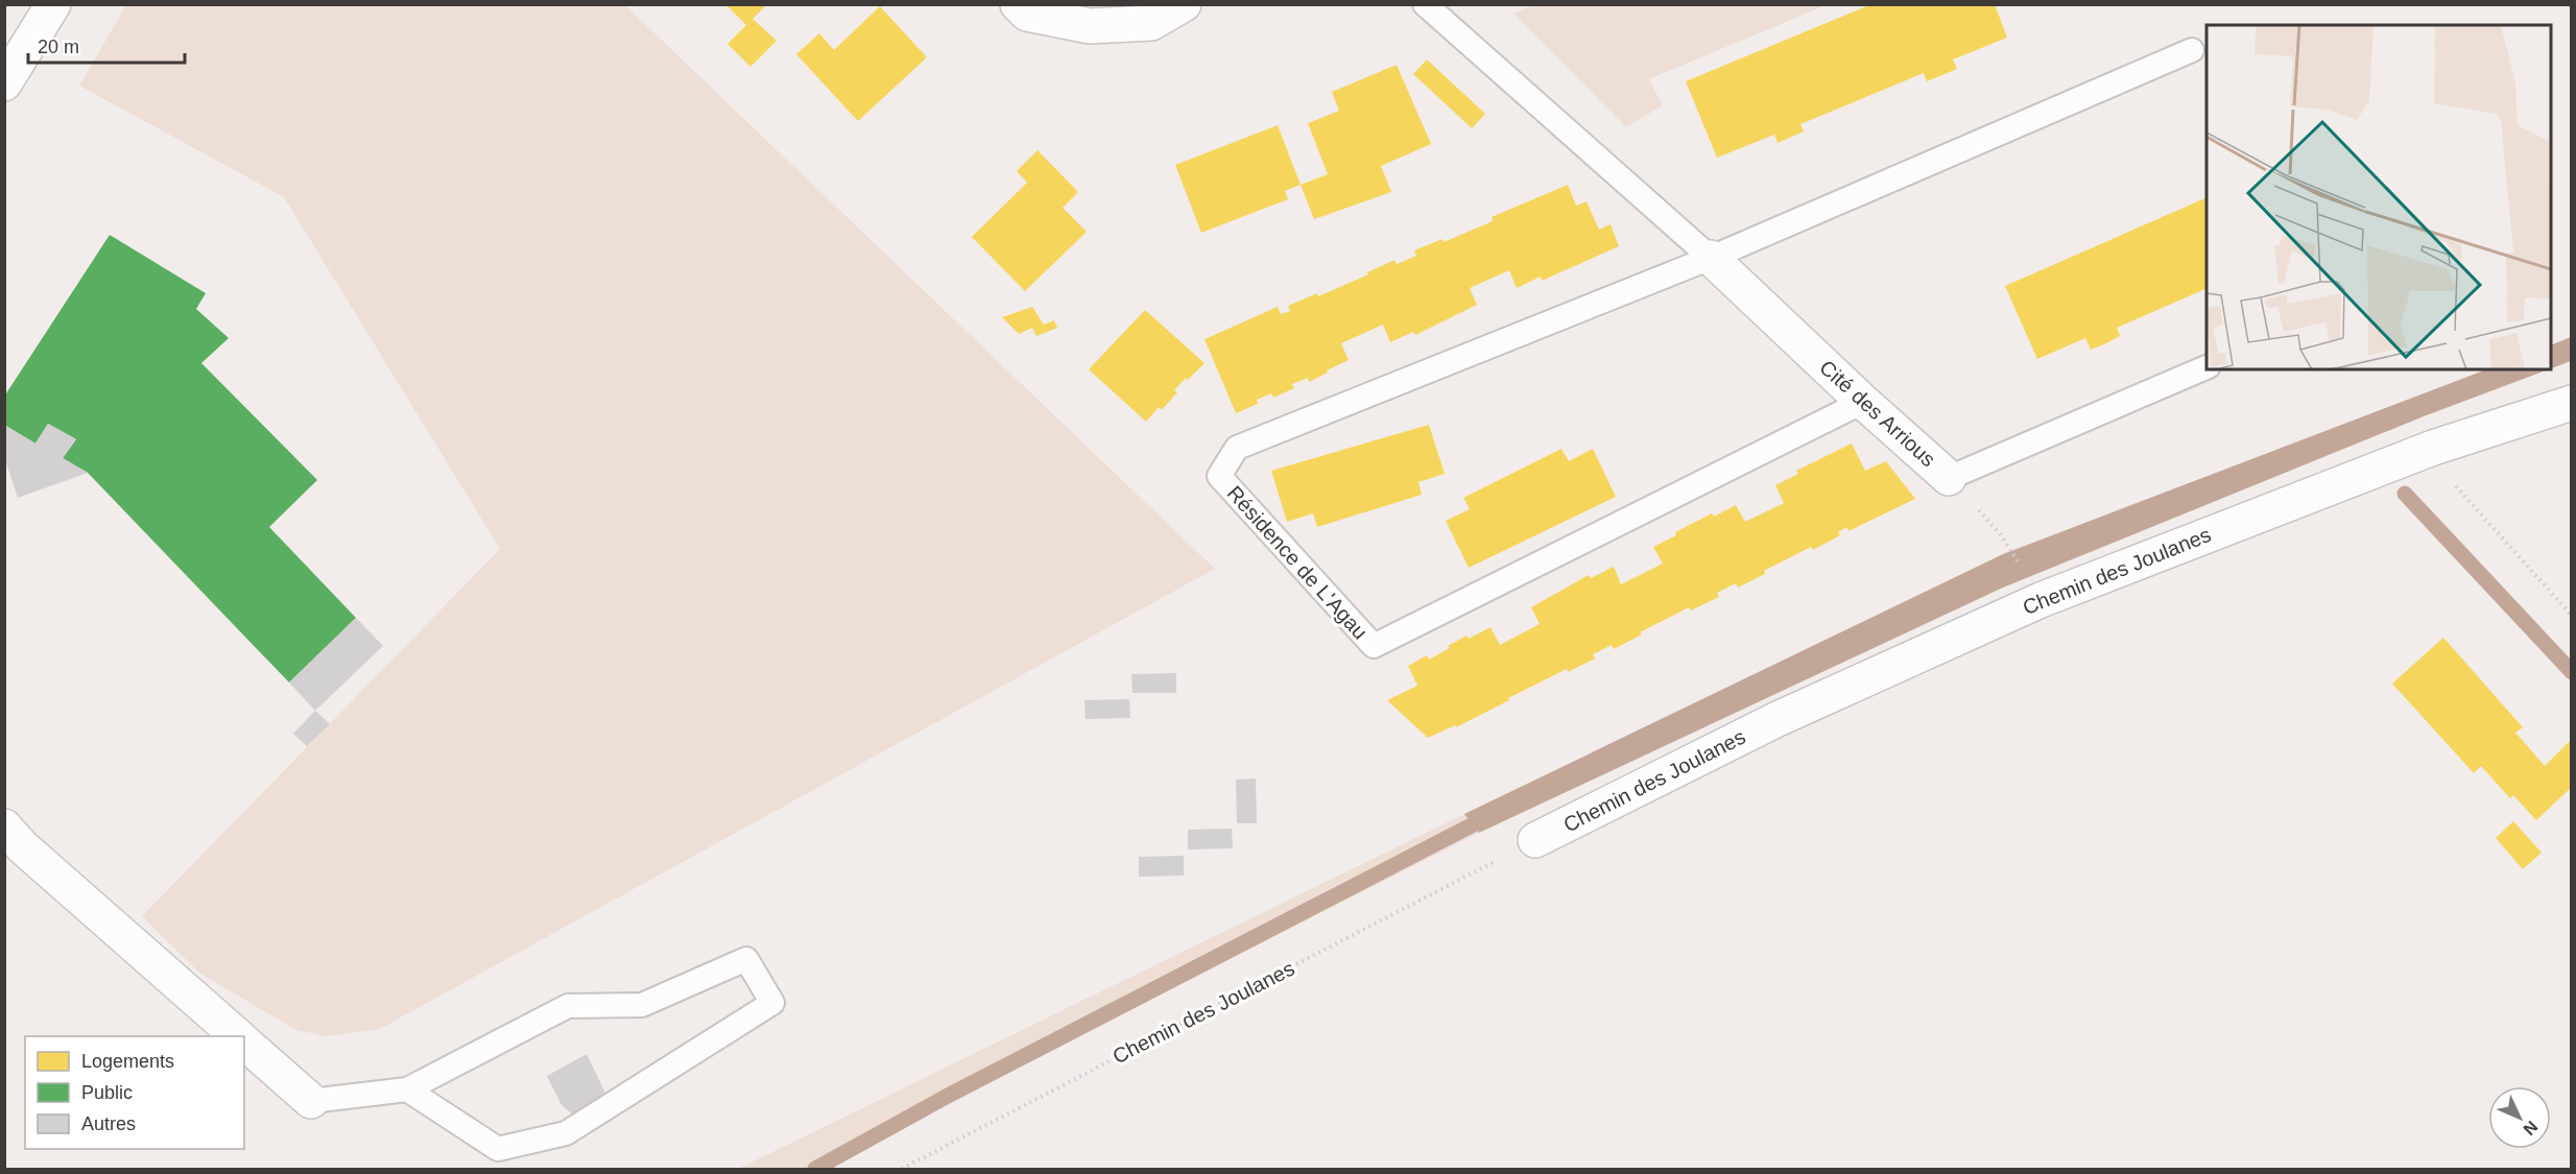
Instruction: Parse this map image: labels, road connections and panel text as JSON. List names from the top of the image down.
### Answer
{
  "streets": {
    "street": ["Cité des Arrious", "Chemin des Joulanes"],
    "lane": ["Résidence de L'Agau"]
  },
  "crossings": [
    ["Cité des Arrious", "Résidence de L'Agau"]
  ],
  "legend": ["Logements", "Public", "Autres"],
  "scale_bar": "20 m",
  "north": "bottom right"
}
